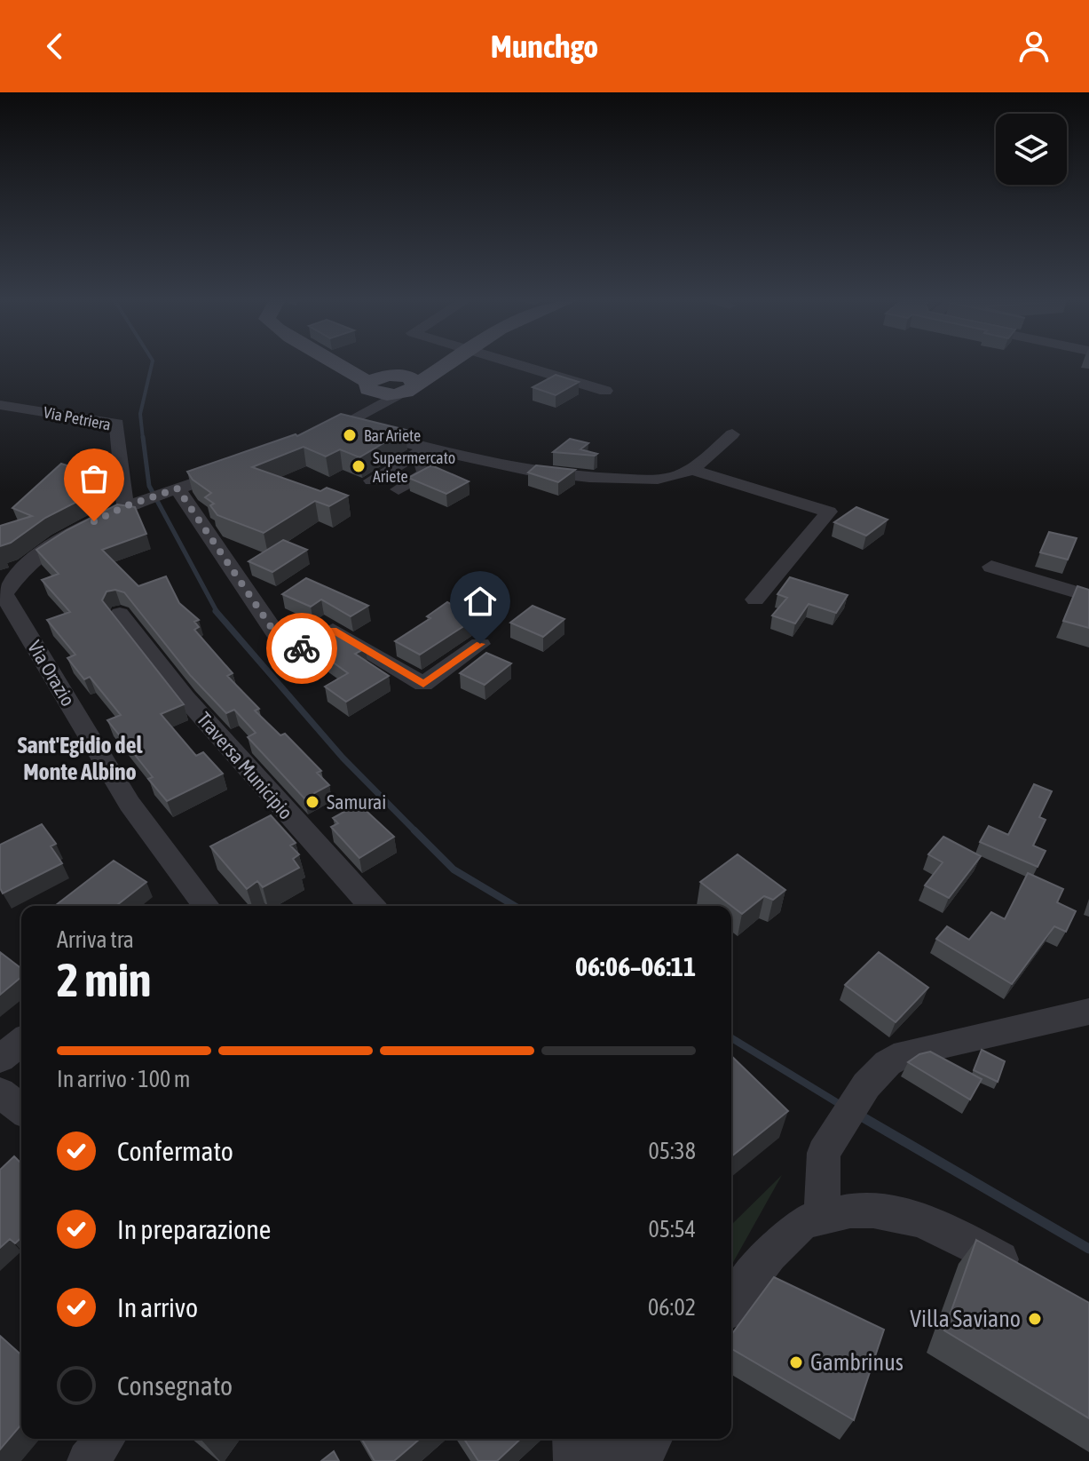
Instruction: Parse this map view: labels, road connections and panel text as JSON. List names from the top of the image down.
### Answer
{
  "streets": {
    "street": ["Via Petriera", "Via Orazio", "Traversa Municipio"]
  },
  "crossings": [
    ["Via Petriera", "Via Orazio"]
  ],
  "districts": ["Sant'Egidio del Monte Albino"],
  "places": [
    "Bar Ariete",
    "Supermercato Ariete",
    "Samurai",
    "Villa Saviano",
    "Gambrinus"
  ],
  "page": {
    "header": "Munchgo",
    "heading": ["2 min", "Arriva tra", "06:06–06:11"],
    "bar": "In arrivo · 100 m",
    "list": [
      ["Confermato", "05:38"],
      ["In preparazione", "05:54"],
      ["In arrivo", "06:02"],
      "Consegnato"
    ]
  }
}
